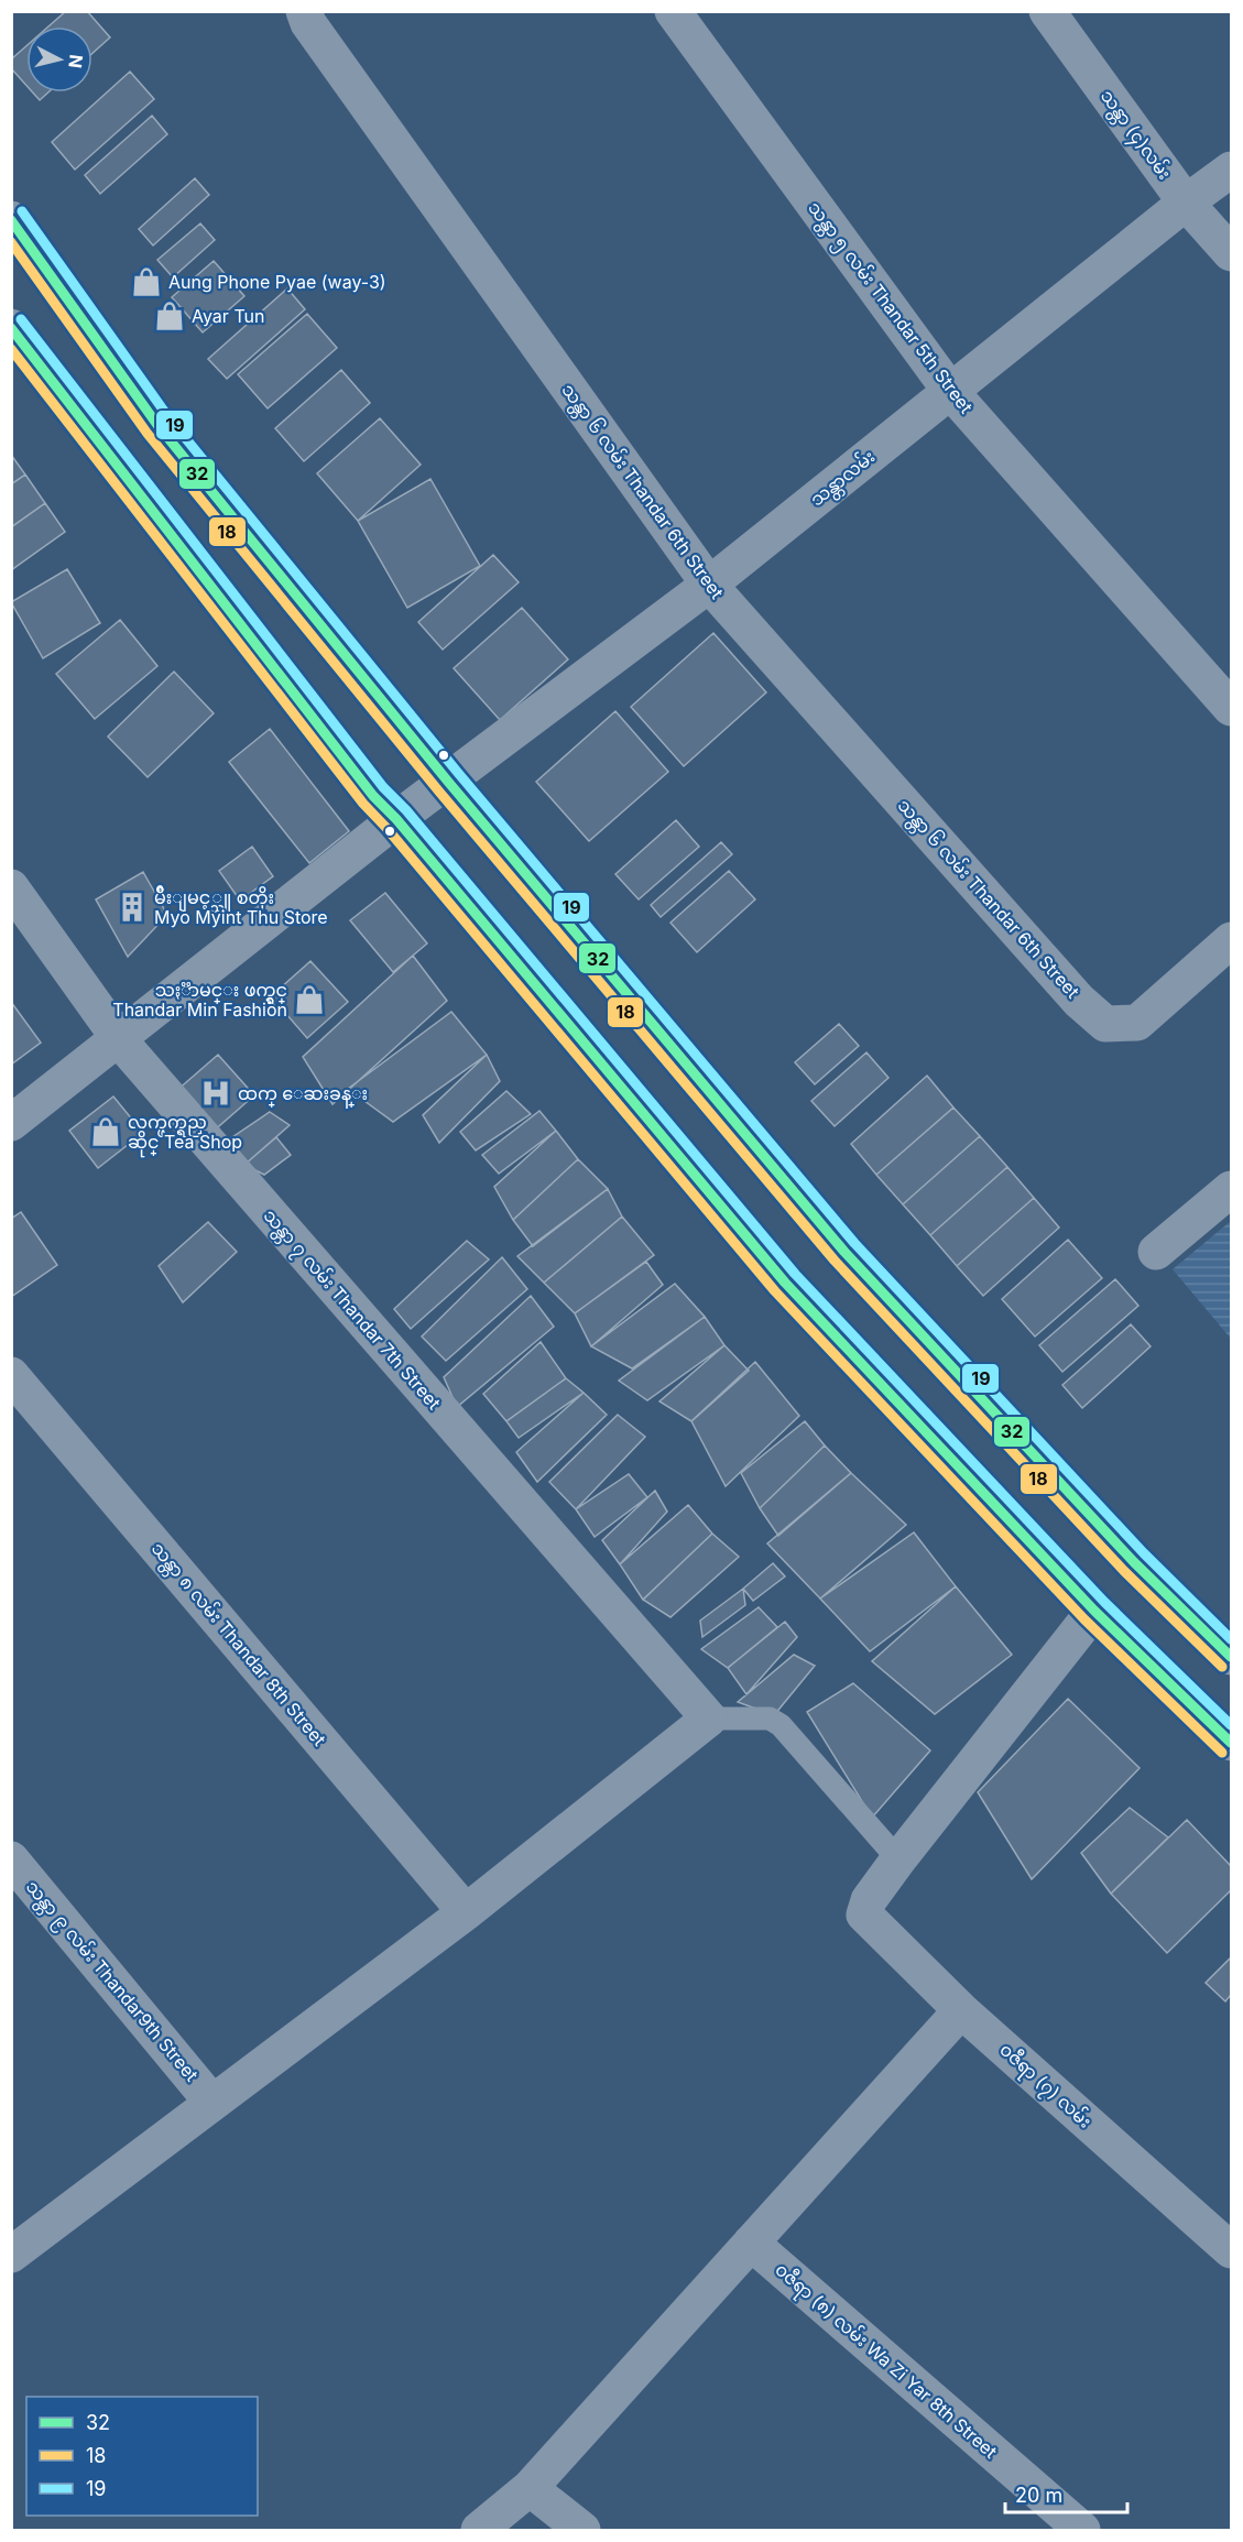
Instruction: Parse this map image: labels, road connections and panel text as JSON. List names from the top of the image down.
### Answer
{
  "streets": {
    "street": [
      "သန္တာ (၄)လမ်း",
      "သန္တာ ၅ လမ်း Thandar 5th Street",
      "သန္တာလမ်း",
      "သန္တာ ၆ လမ်း Thandar 6th Street",
      "သန္တာ ၇ လမ်း Thandar 7th Street",
      "သန္တာ ၈ လမ်း Thandar 8th Street",
      "သန္တာ ၉ လမ်း Thandar9th Street",
      "၀ဇီရာ (၇) လမ်း",
      "၀ဇီရာ (၈) လမ်း Wa Zi Yar 8th Street"
    ]
  },
  "crossings": [
    ["သန္တာ (၄)လမ်း", "သန္တာလမ်း"],
    ["သန္တာ ၅ လမ်း Thandar 5th Street", "သန္တာလမ်း"],
    ["သန္တာလမ်း", "သန္တာ ၆ လမ်း Thandar 6th Street"],
    ["သန္တာလမ်း", "သန္တာ ၇ လမ်း Thandar 7th Street"]
  ],
  "places": {
    "shop": [
      "Aung Phone Pyae (way-3)",
      "Ayar Tun",
      "သႏၱာမင္း ဖက္ရွင္ Thandar Min Fashion",
      "လက္ဖက္ရည္ ဆိုင္ Tea Shop"
    ],
    "building": ["မ်ိဳးျမင့္သူ စတိုး Myo Myint Thu Store"],
    "hospital": ["ထက္ ေဆးခန္း"]
  },
  "lines": ["transit line 19", "transit line 32", "transit line 18"],
  "legend": ["32", "18", "19"],
  "scale_bar": "20 m",
  "north": "right"
}
